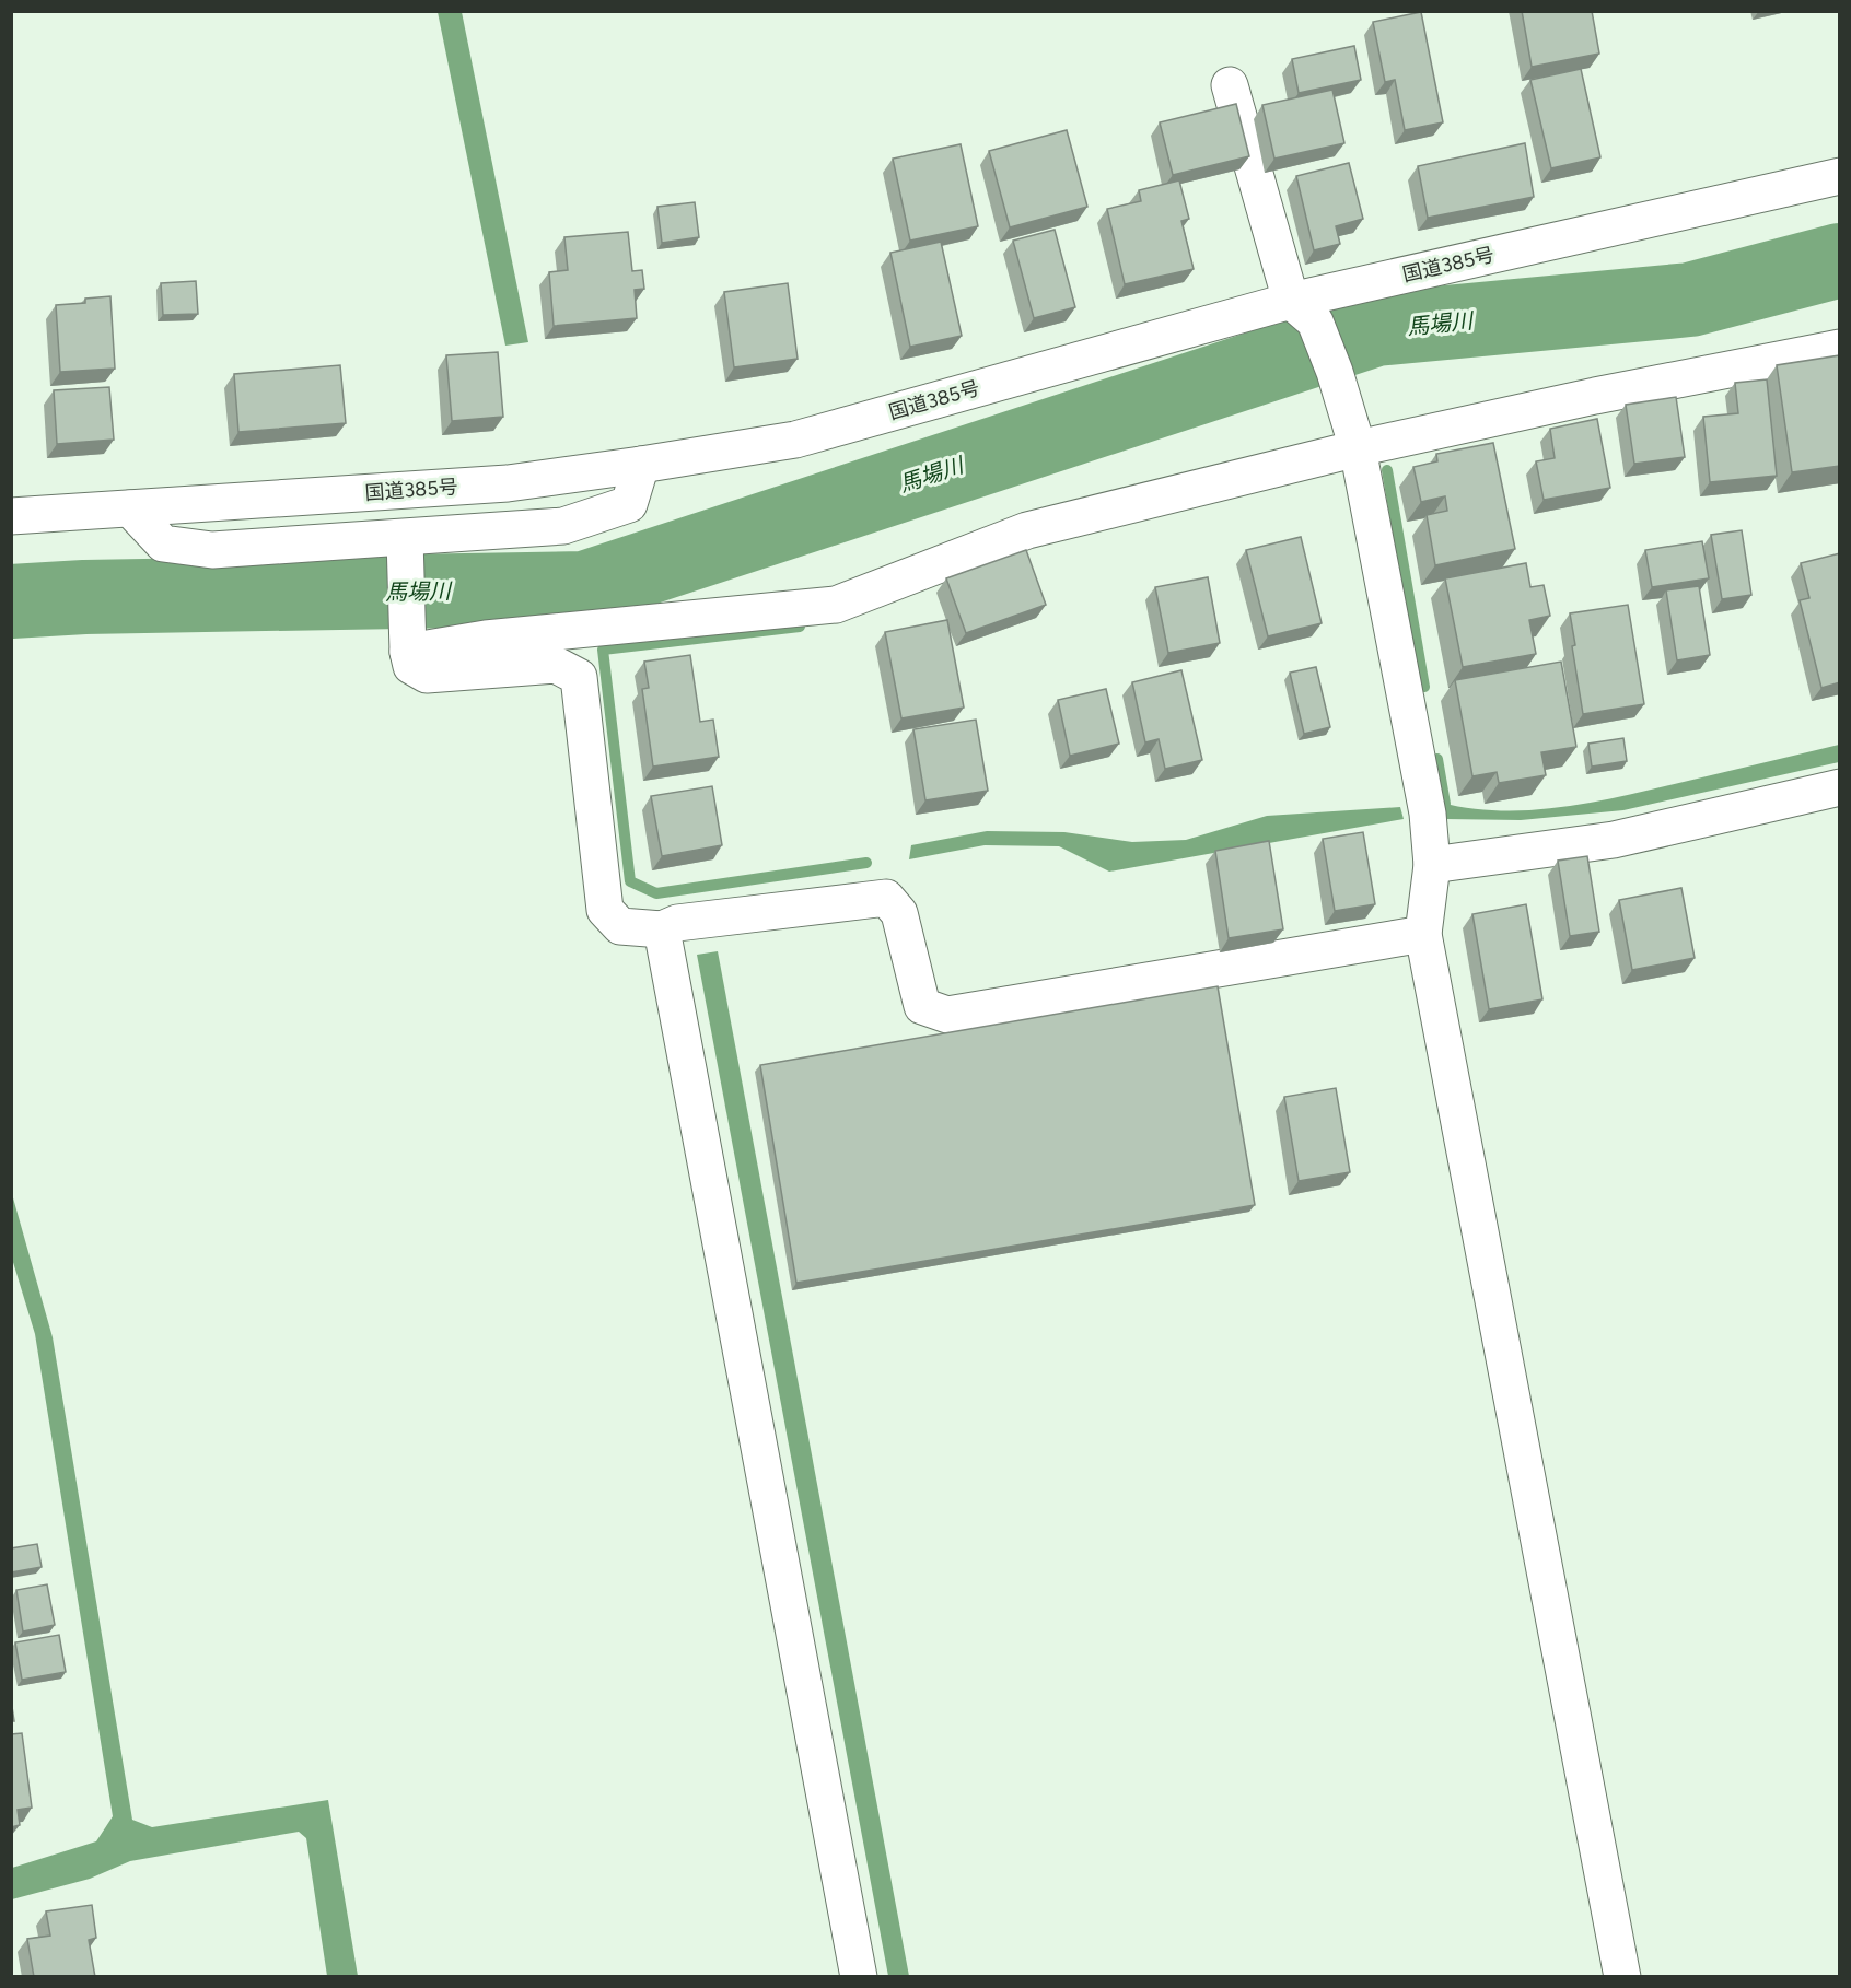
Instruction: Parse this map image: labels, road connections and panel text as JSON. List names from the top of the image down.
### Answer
{
  "streets": {
    "main road": ["国道385号"]
  },
  "water": ["馬場川"]
}
